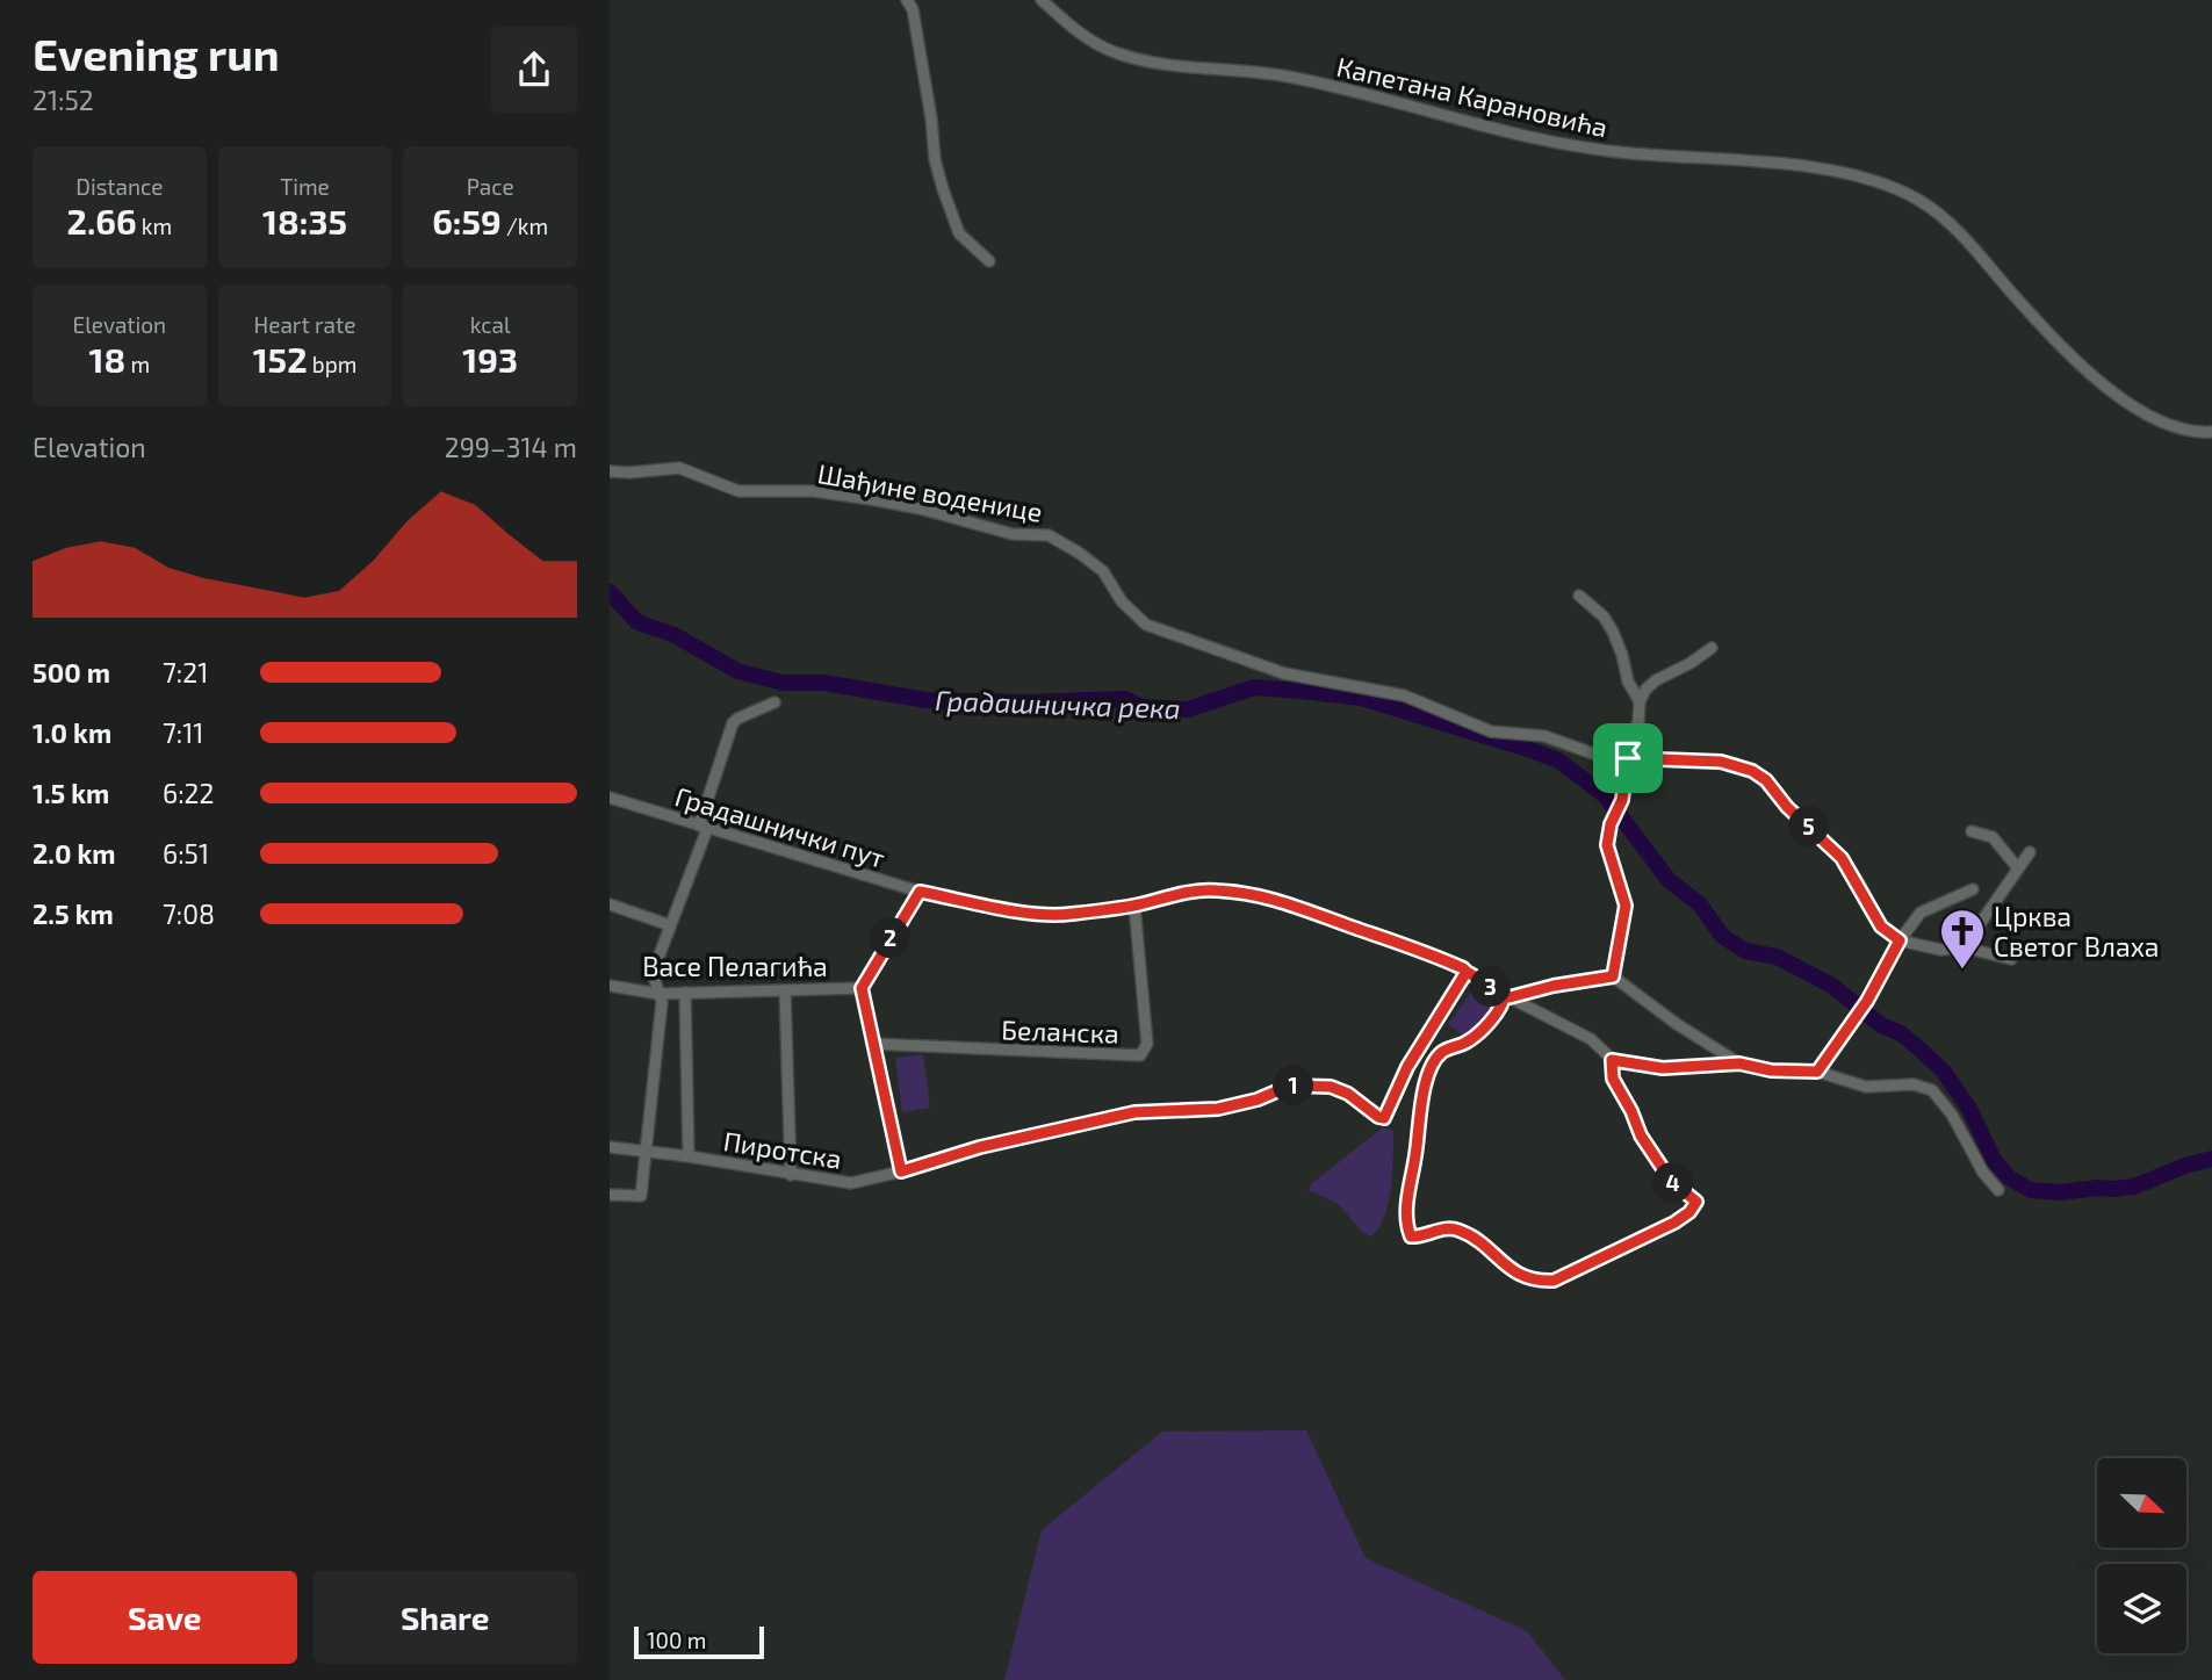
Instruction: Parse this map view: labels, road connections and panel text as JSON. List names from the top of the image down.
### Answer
{
  "streets": {
    "street": [
      "Капетана Карановића",
      "Шађине воденице",
      "Градашнички пут",
      "Васе Пелагића",
      "Беланска",
      "Пиротска"
    ]
  },
  "crossings": [
    ["Градашнички пут", "Беланска"],
    ["Градашнички пут", "Пиротска"]
  ],
  "water": ["Градашничка река"],
  "places": {
    "church": ["Црква Светог Влаха"]
  },
  "scale_bar": "100 m",
  "north": "bottom right",
  "page": {
    "heading": ["Evening run", "21:52"],
    "stats": [
      ["Distance", "2.66 km"],
      ["Time", "18:35"],
      ["Pace", "6:59 /km"],
      ["Elevation", "18 m"],
      ["Heart rate", "152 bpm"],
      ["kcal", "193"]
    ],
    "chart": ["Elevation", "299–314 m"],
    "list": [
      {
        "name": "500 m",
        "note": "7:21"
      },
      {
        "name": "1.0 km",
        "note": "7:11"
      },
      {
        "name": "1.5 km",
        "note": "6:22"
      },
      {
        "name": "2.0 km",
        "note": "6:51"
      },
      {
        "name": "2.5 km",
        "note": "7:08"
      }
    ],
    "pins": [
      "5",
      "2",
      "3",
      "1",
      "4"
    ],
    "buttons": ["Save", "Share"],
    "scale": "100 m"
  }
}
